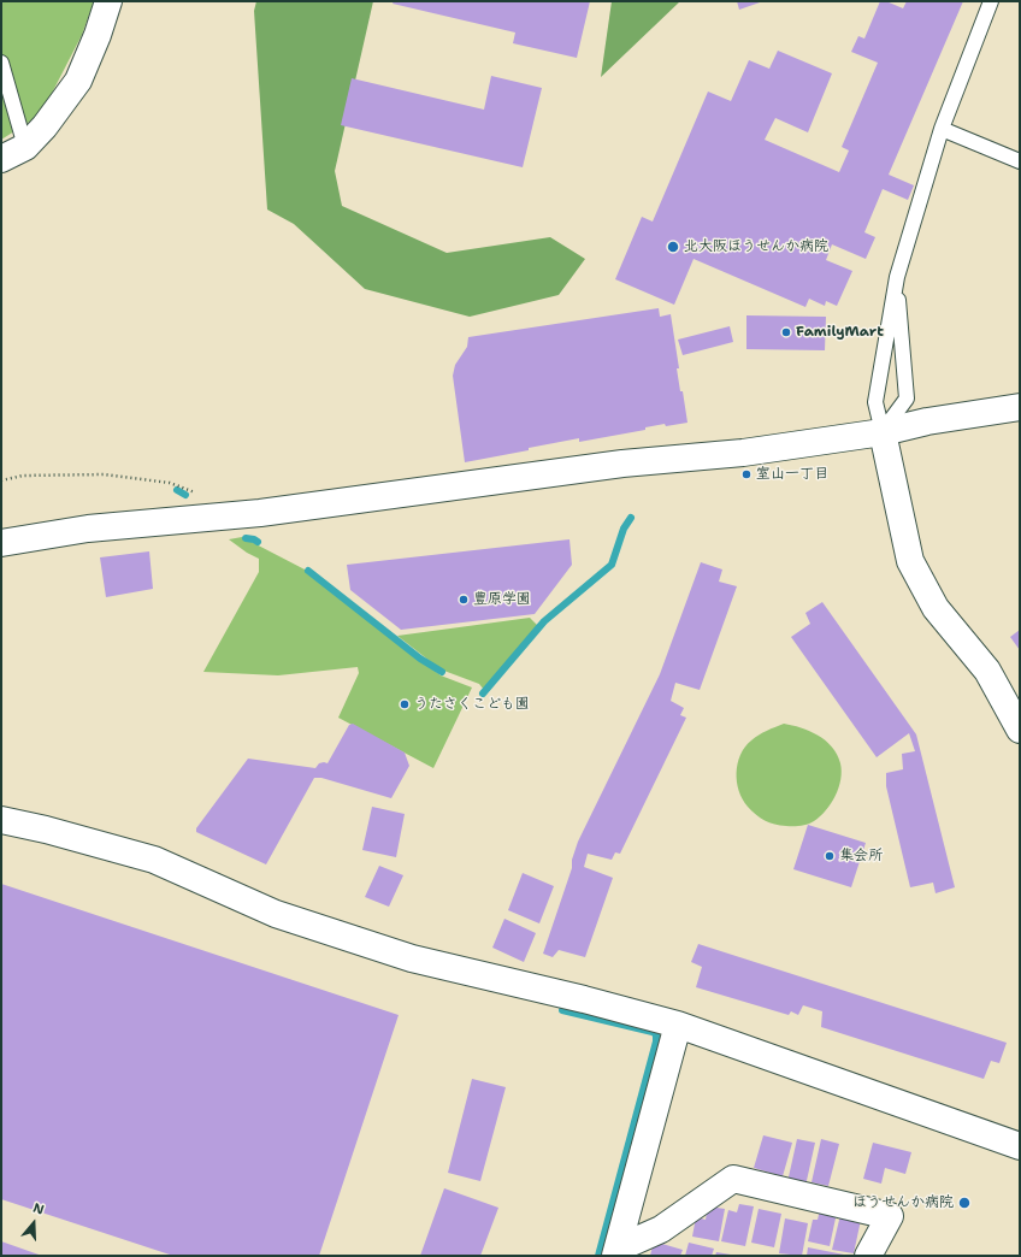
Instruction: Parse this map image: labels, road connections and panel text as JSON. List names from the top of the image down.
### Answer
{
  "places": [
    "北大阪ほうせんか病院",
    "FamilyMart",
    "室山一丁目",
    "豊原学園",
    "うたさくこども園",
    "集会所",
    "ほうせんか病院"
  ],
  "north": "top"
}
